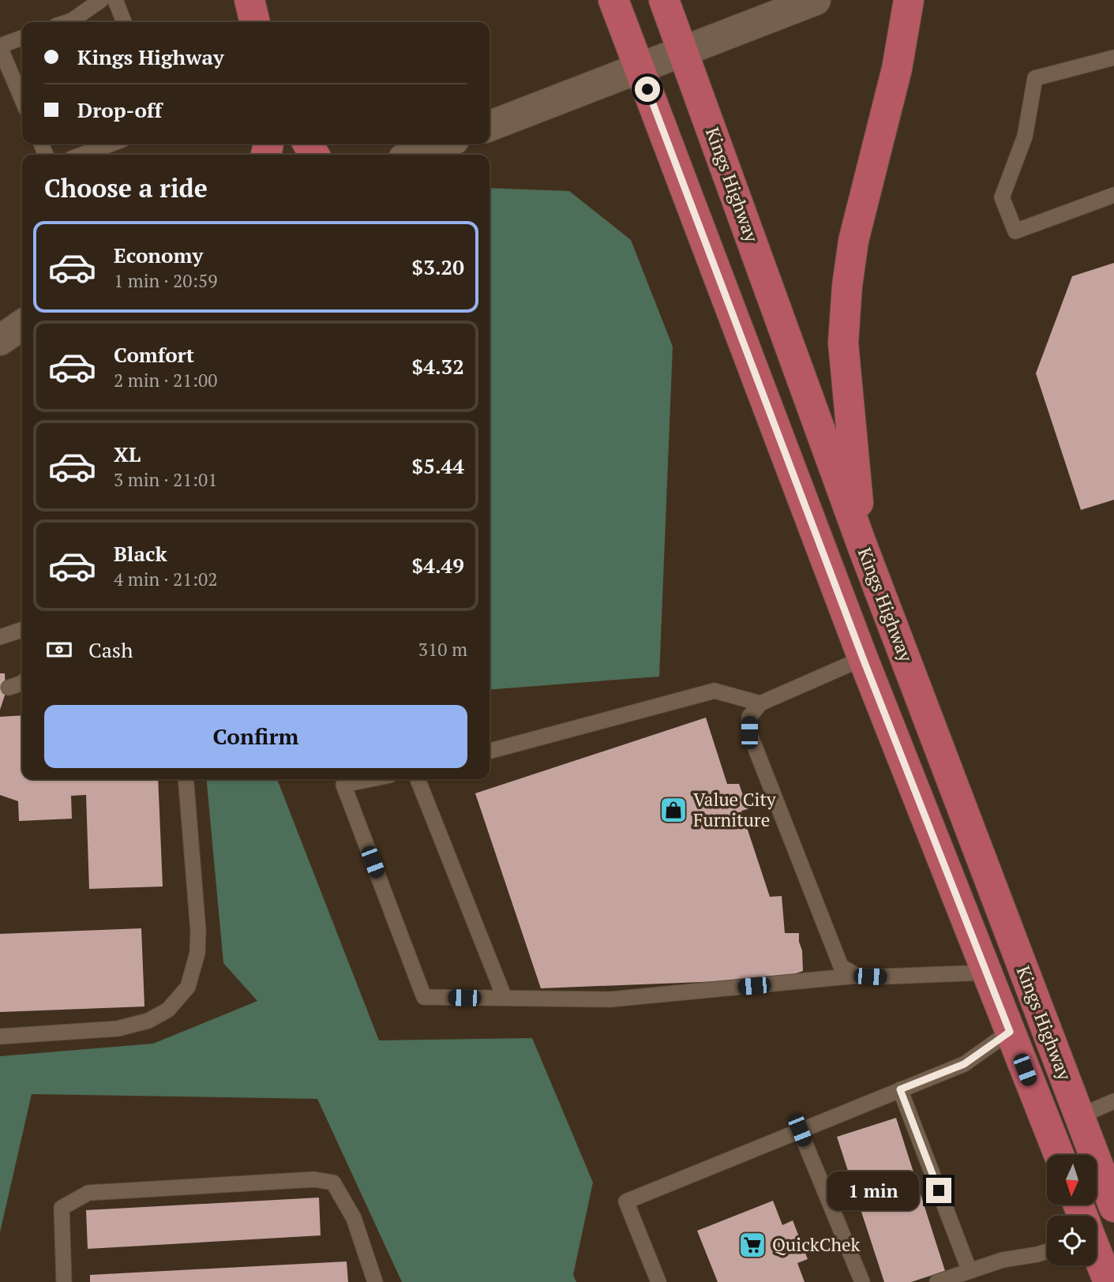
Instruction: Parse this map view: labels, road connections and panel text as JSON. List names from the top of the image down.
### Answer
{
  "streets": {
    "main road": ["Kings Highway"]
  },
  "places": {
    "shop": ["Value City Furniture"],
    "supermarket": ["QuickChek"]
  },
  "north": "bottom",
  "page": {
    "banner": ["Kings Highway", "Drop-off"],
    "heading": "Choose a ride",
    "list": [
      {
        "name": "Economy",
        "note": "1 min · 20:59",
        "value": "$3.20"
      },
      {
        "name": "Comfort",
        "note": "2 min · 21:00",
        "value": "$4.32"
      },
      {
        "name": "XL",
        "note": "3 min · 21:01",
        "value": "$5.44"
      },
      {
        "name": "Black",
        "note": "4 min · 21:02",
        "value": "$4.49"
      }
    ],
    "pay": ["Cash", "310 m"],
    "buttons": "Confirm",
    "bubble": "1 min"
  }
}
